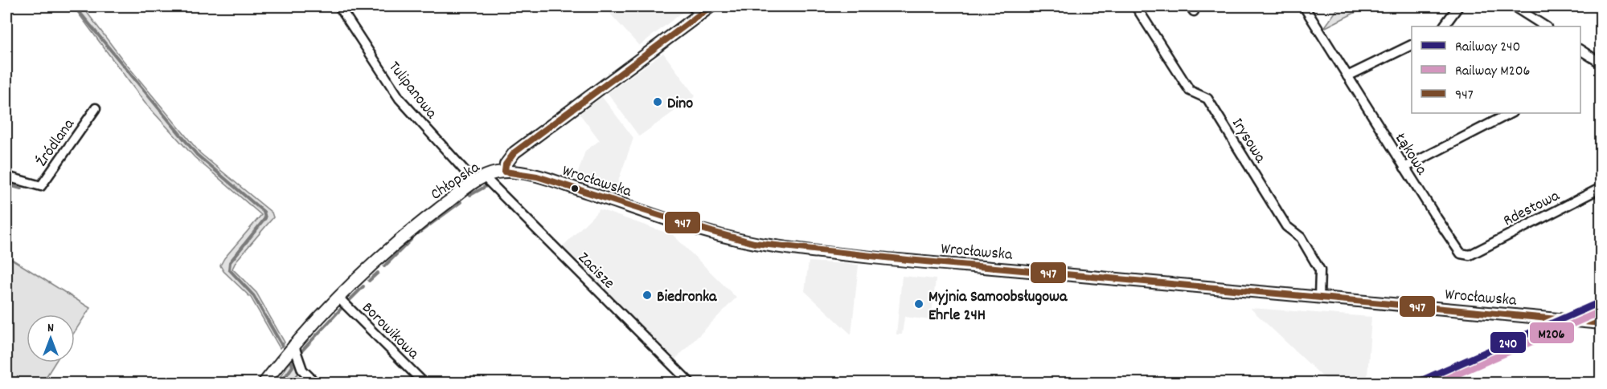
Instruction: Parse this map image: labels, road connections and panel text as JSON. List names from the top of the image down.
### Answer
{
  "streets": {
    "street": [
      "Tulipanowa",
      "Irysowa",
      "Źródlana",
      "Łąkowa",
      "Chłopska",
      "Wrocławska",
      "Rdestowa",
      "Zacisze",
      "Borowikowa"
    ]
  },
  "crossings": [
    ["Tulipanowa", "Chłopska"],
    ["Tulipanowa", "Zacisze"],
    ["Irysowa", "Wrocławska"],
    ["Łąkowa", "Rdestowa"],
    ["Chłopska", "Wrocławska"],
    ["Chłopska", "Zacisze"],
    ["Chłopska", "Borowikowa"]
  ],
  "places": ["Dino", "Biedronka", "Myjnia Samoobsługowa Ehrle 24H"],
  "lines": ["transit line 947", "rail line 240", "rail line M206"],
  "legend": ["Railway 240", "Railway M206", "947"],
  "north": "top"
}
